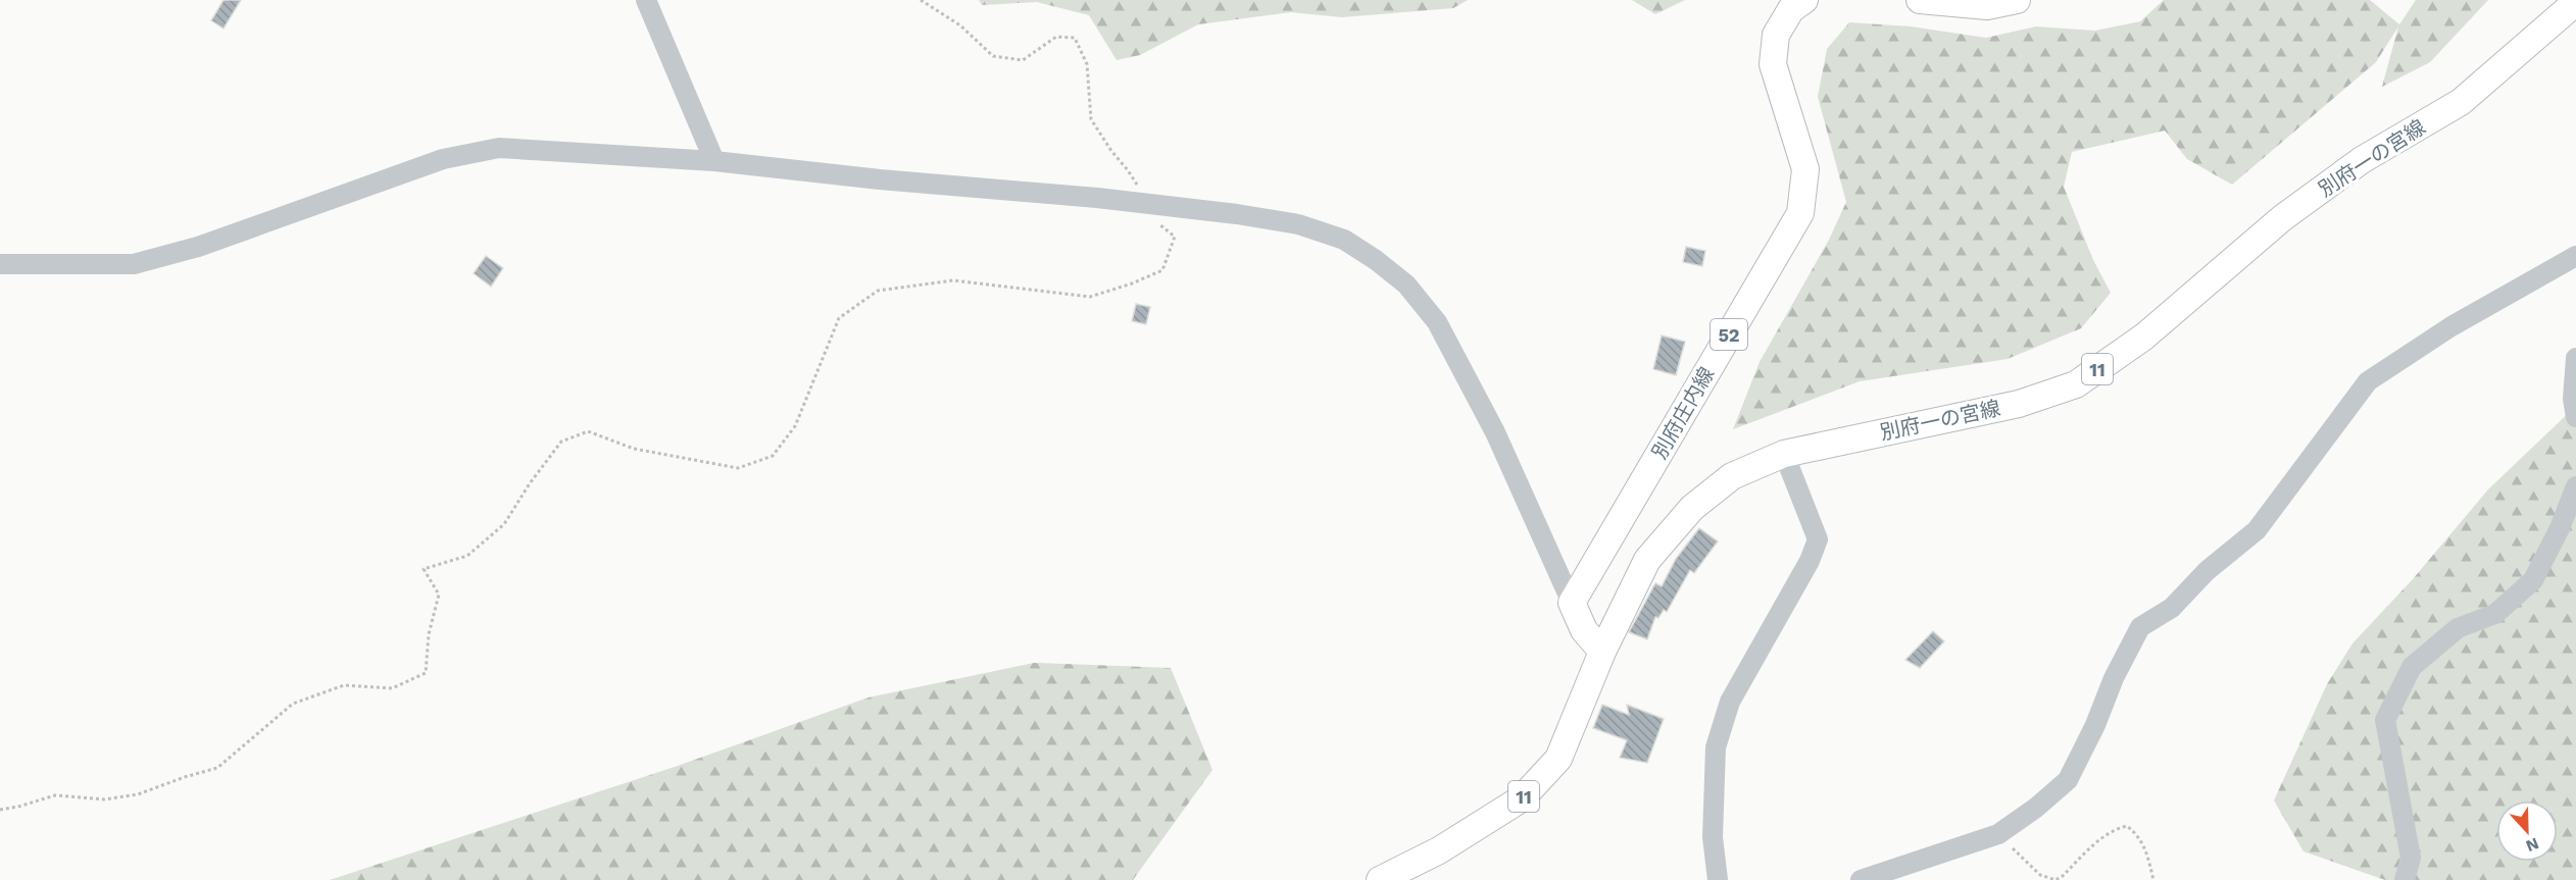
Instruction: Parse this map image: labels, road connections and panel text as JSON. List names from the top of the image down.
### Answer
{
  "streets": {
    "main road": [
      "別府一の宮線",
      "52",
      "11",
      "別府庄内線"
    ]
  },
  "north": "bottom"
}
